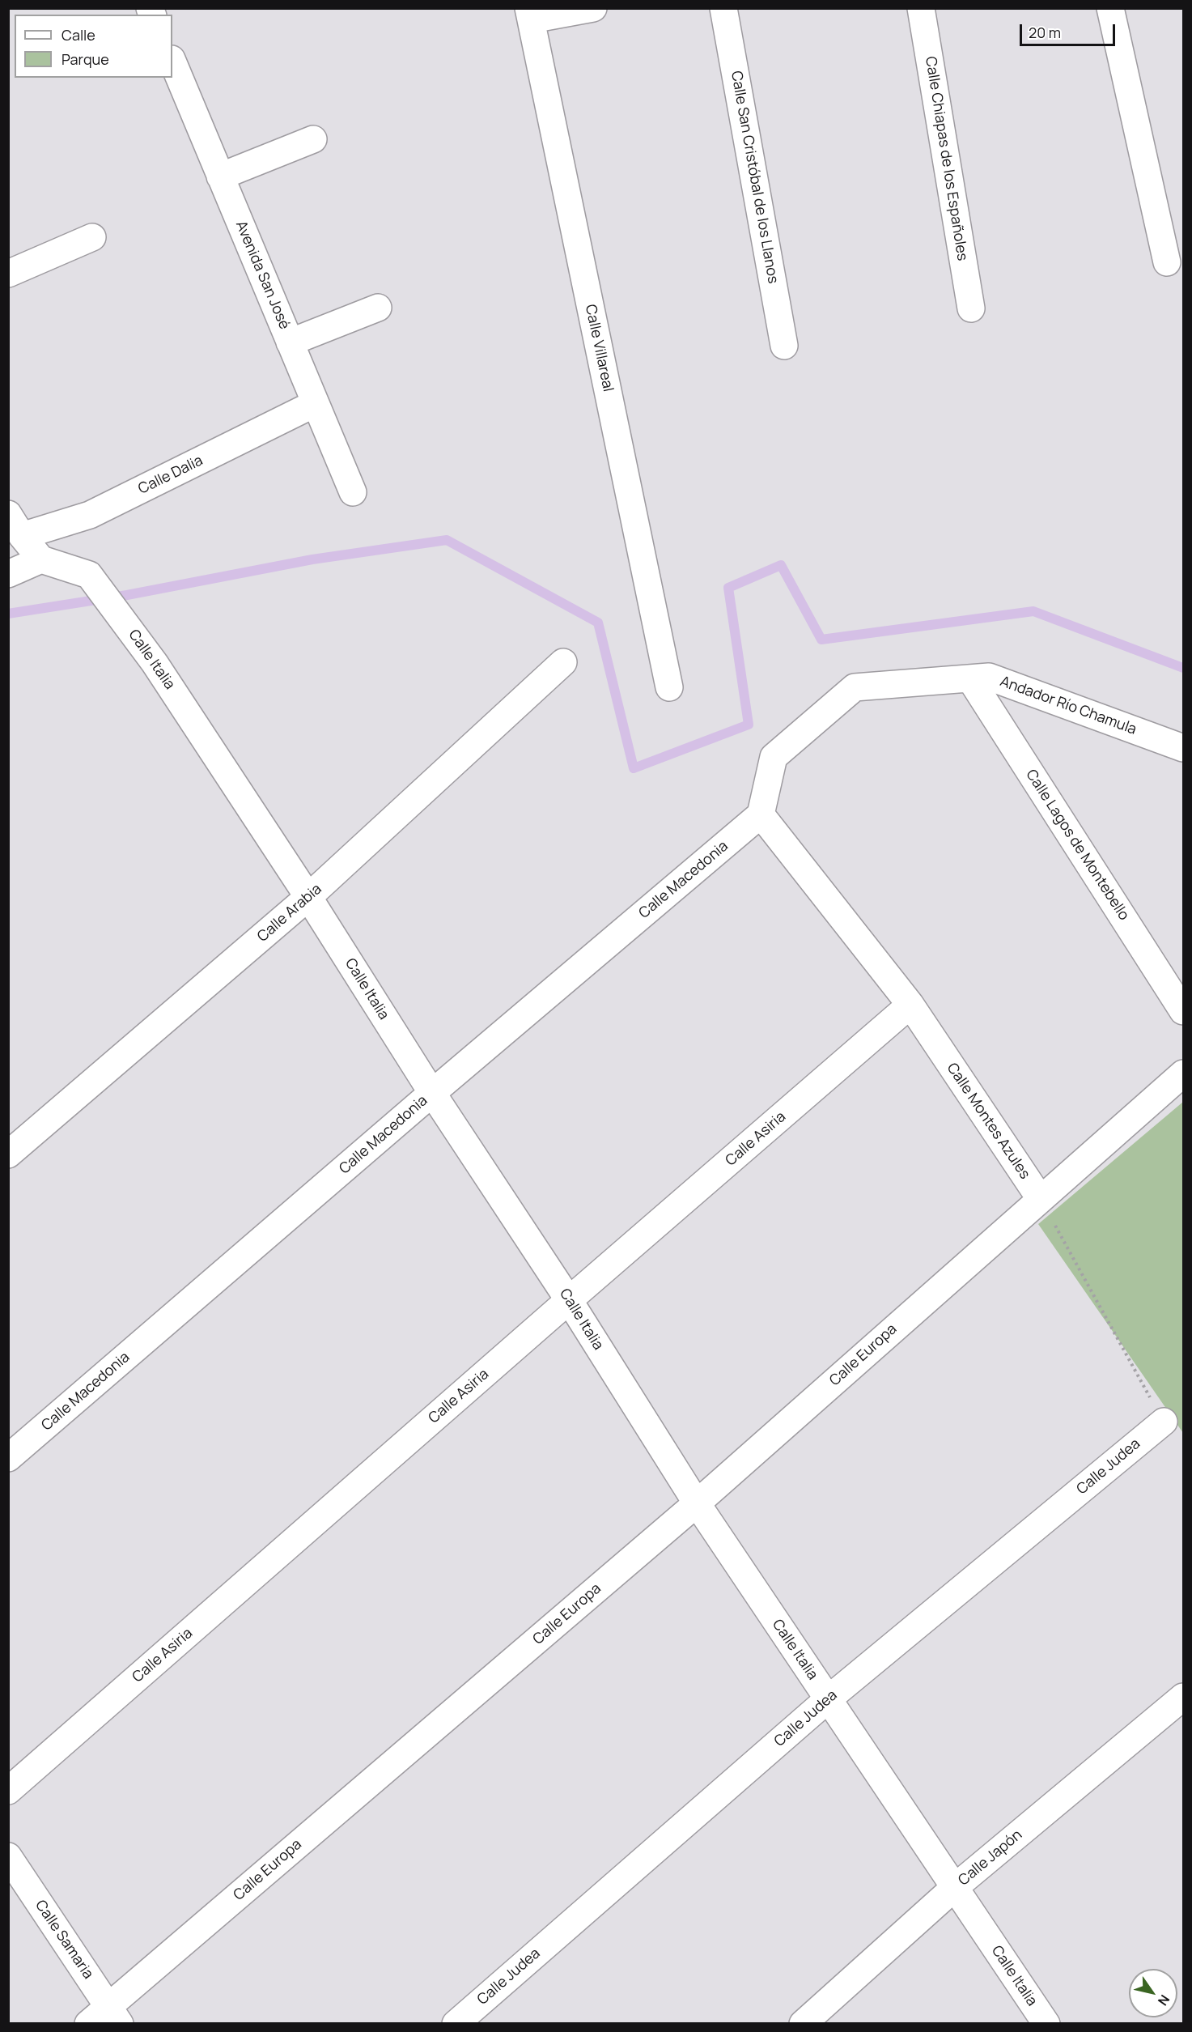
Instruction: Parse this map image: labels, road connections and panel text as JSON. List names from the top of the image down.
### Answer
{
  "streets": {
    "street": [
      "Calle Chiapas de los Españoles",
      "Calle San Cristóbal de los Llanos",
      "Avenida San José",
      "Calle Villareal",
      "Calle Dalia",
      "Calle Italia",
      "Andador Río Chamula",
      "Calle Lagos de Montebello",
      "Calle Macedonia",
      "Calle Arabia",
      "Calle Montes Azules",
      "Calle Asiria",
      "Calle Europa",
      "Calle Judea",
      "Calle Japón",
      "Calle Samaria"
    ]
  },
  "crossings": [
    ["Avenida San José", "Calle Dalia"],
    ["Calle Italia", "Calle Macedonia"],
    ["Calle Italia", "Calle Arabia"],
    ["Calle Italia", "Calle Asiria"],
    ["Calle Italia", "Calle Europa"],
    ["Calle Italia", "Calle Judea"],
    ["Calle Italia", "Calle Japón"],
    ["Andador Río Chamula", "Calle Lagos de Montebello"],
    ["Andador Río Chamula", "Calle Macedonia"],
    ["Andador Río Chamula", "Calle Montes Azules"],
    ["Calle Macedonia", "Calle Montes Azules"],
    ["Calle Montes Azules", "Calle Asiria"],
    ["Calle Montes Azules", "Calle Europa"],
    ["Calle Europa", "Calle Samaria"]
  ],
  "legend": ["Calle", "Parque"],
  "scale_bar": "20 m",
  "north": "bottom right"
}
